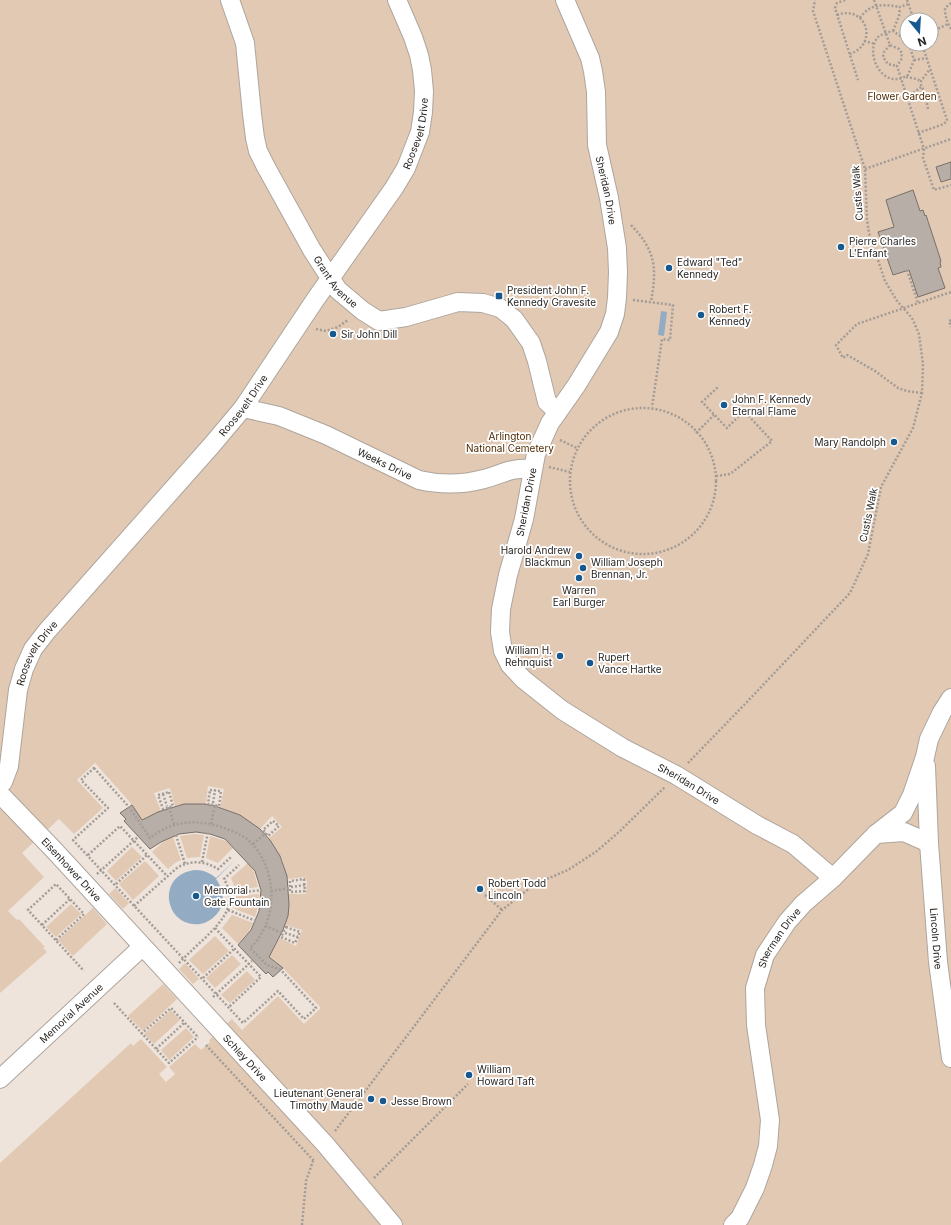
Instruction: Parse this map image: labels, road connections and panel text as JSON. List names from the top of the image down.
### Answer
{
  "streets": {
    "street": [
      "Roosevelt Drive",
      "Sheridan Drive",
      "Grant Avenue",
      "Weeks Drive",
      "Eisenhower Drive",
      "Sherman Drive",
      "Lincoln Drive",
      "Memorial Avenue",
      "Schley Drive"
    ],
    "path": ["Custis Walk"]
  },
  "crossings": [
    ["Roosevelt Drive", "Grant Avenue"],
    ["Roosevelt Drive", "Weeks Drive"],
    ["Sheridan Drive", "Custis Walk"],
    ["Sheridan Drive", "Grant Avenue"],
    ["Sheridan Drive", "Weeks Drive"],
    ["Sheridan Drive", "Sherman Drive"],
    ["Eisenhower Drive", "Memorial Avenue"],
    ["Eisenhower Drive", "Schley Drive"],
    ["Sherman Drive", "Lincoln Drive"],
    ["Memorial Avenue", "Schley Drive"]
  ],
  "parks": ["Flower Garden", "Arlington National Cemetery"],
  "places": {
    "other": [
      "Pierre Charles L'Enfant",
      "Edward \"Ted\" Kennedy",
      "Robert F. Kennedy",
      "Sir John Dill",
      "John F. Kennedy Eternal Flame",
      "Mary Randolph",
      "Harold Andrew Blackmun",
      "William Joseph Brennan, Jr.",
      "Warren Earl Burger",
      "William H. Rehnquist",
      "Rupert Vance Hartke",
      "Robert Todd Lincoln",
      "Memorial Gate Fountain",
      "William Howard Taft",
      "Lieutenant General Timothy Maude",
      "Jesse Brown"
    ],
    "transit": ["President John F. Kennedy Gravesite"]
  },
  "north": "bottom"
}
